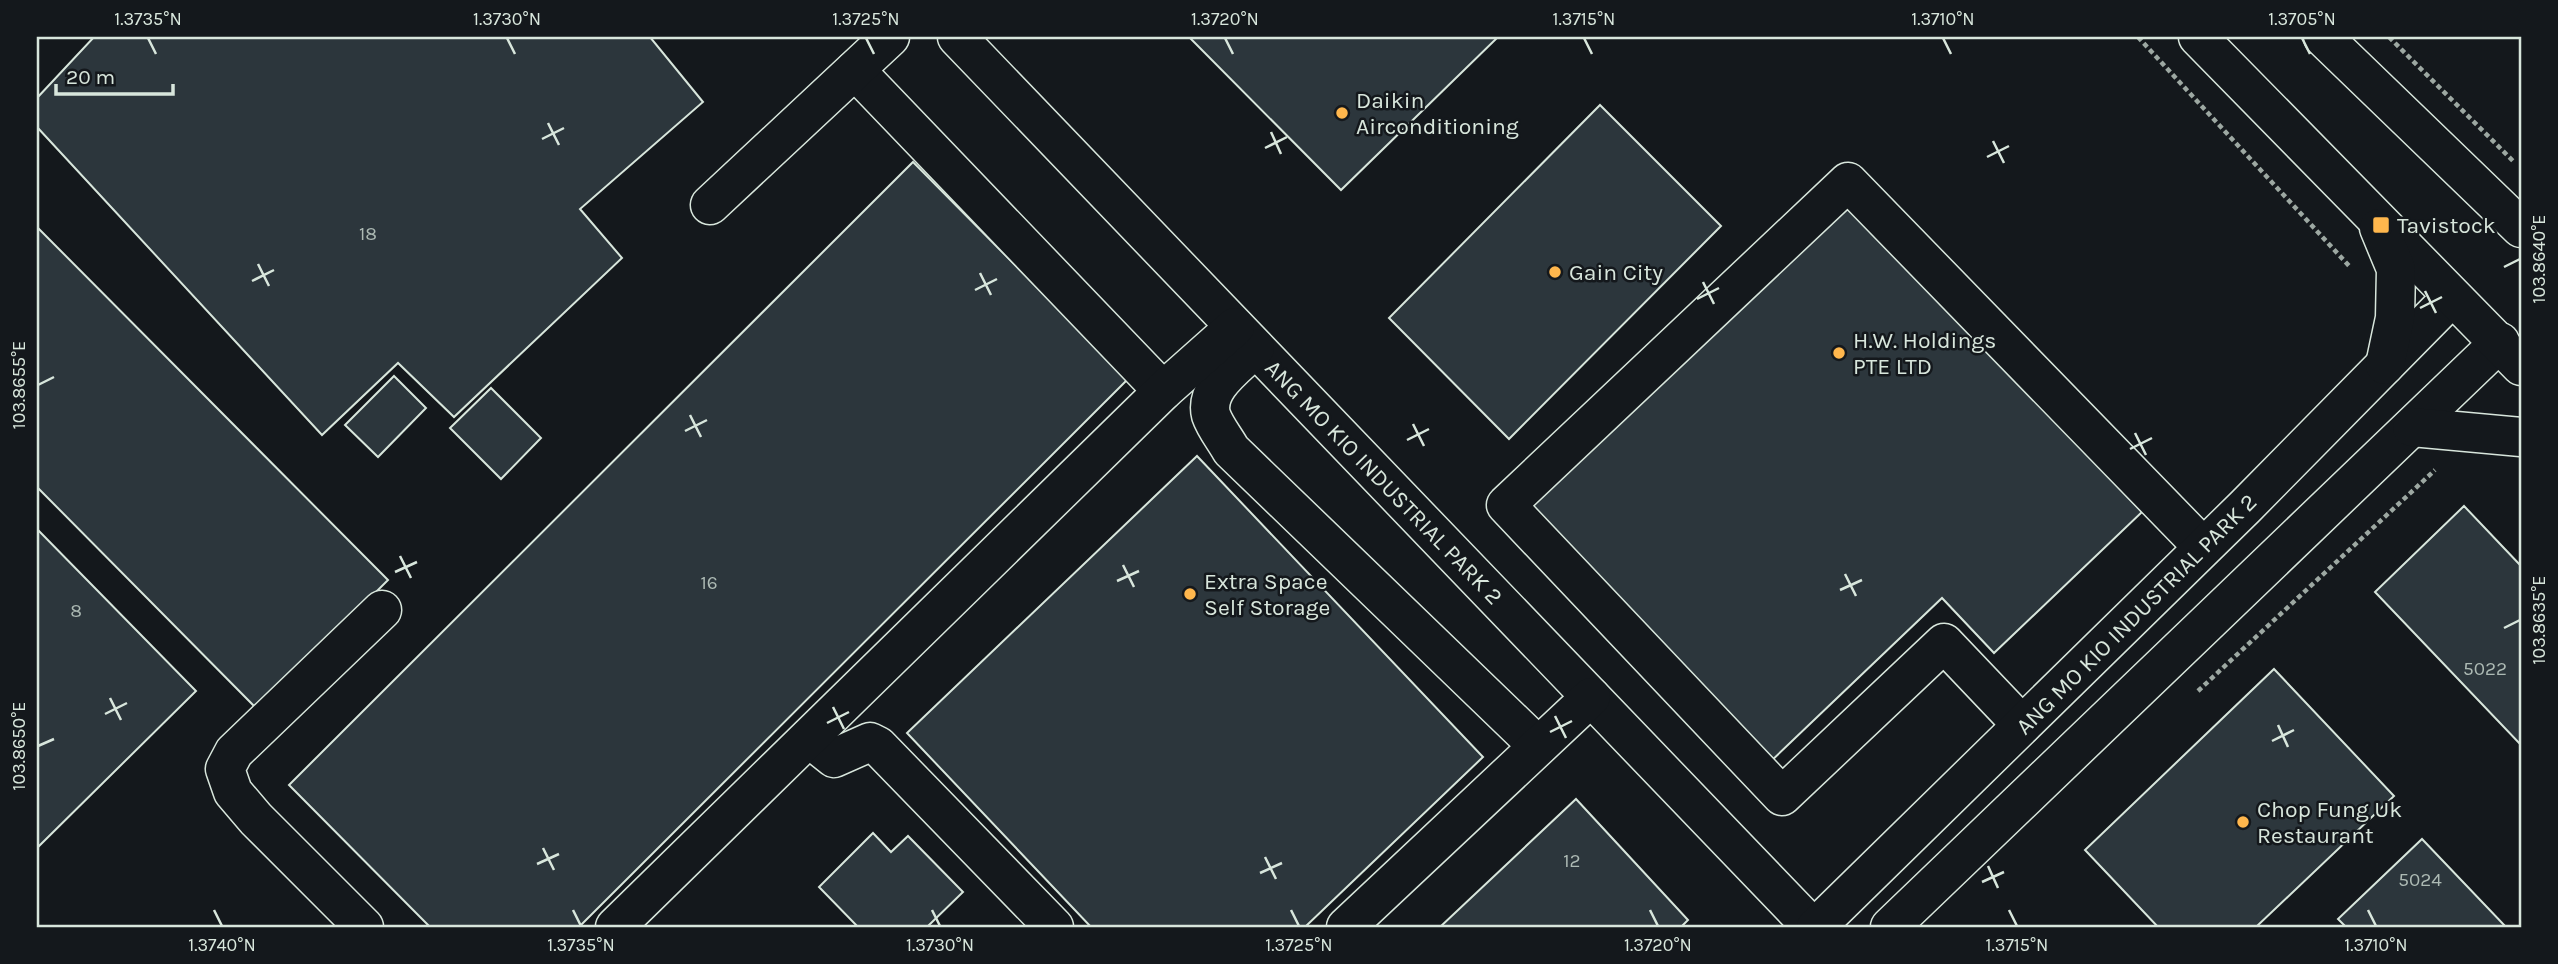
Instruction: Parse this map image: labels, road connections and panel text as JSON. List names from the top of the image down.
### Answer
{
  "streets": {
    "main road": ["ANG MO KIO INDUSTRIAL PARK 2"]
  },
  "places": {
    "other": [
      "Daikin Airconditioning",
      "Gain City",
      "H.W. Holdings PTE LTD",
      "Extra Space Self Storage",
      "Chop Fung Uk Restaurant"
    ],
    "transit": ["Tavistock"]
  },
  "house_numbers": [
    "18",
    "16",
    "8",
    "5022",
    "12",
    "5024"
  ],
  "scale_bar": "20 m",
  "coordinates": [
    "1.3735°N",
    "1.3730°N",
    "1.3725°N",
    "1.3720°N",
    "1.3715°N",
    "1.3710°N",
    "1.3705°N",
    "103.8640°E",
    "103.8655°E",
    "103.8635°E",
    "103.8650°E",
    "1.3740°N"
  ]
}
